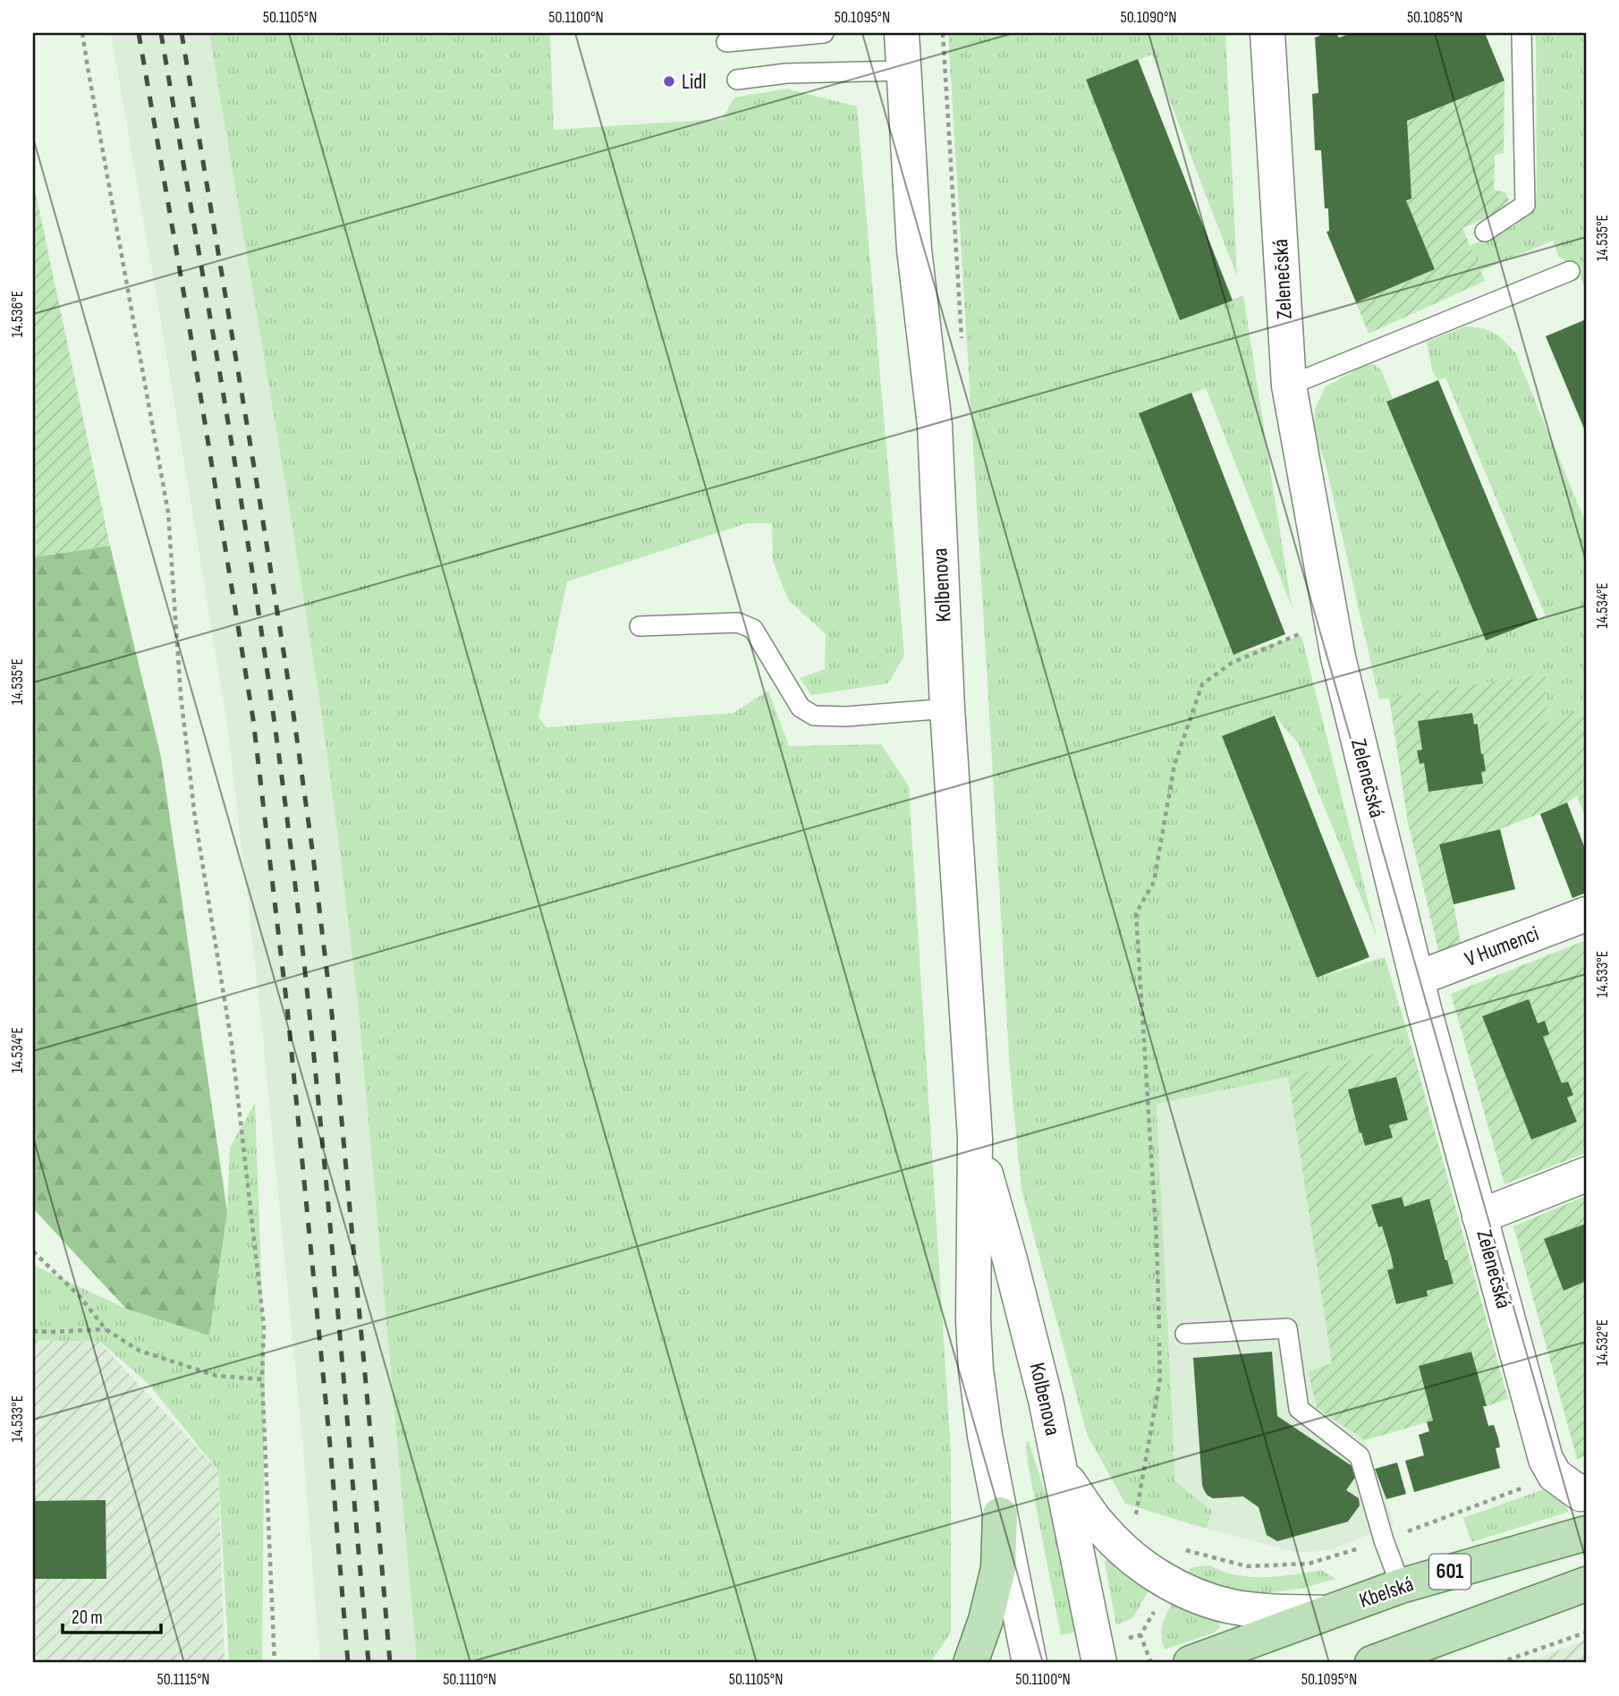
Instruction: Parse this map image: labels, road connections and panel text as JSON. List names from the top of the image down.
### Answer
{
  "streets": {
    "main road": [
      "Zelenečská",
      "Kolbenova",
      "V Humenci",
      "601",
      "Kbelská"
    ]
  },
  "crossings": [
    ["Zelenečská", "V Humenci"]
  ],
  "places": ["Lidl"],
  "scale_bar": "20 m",
  "coordinates": [
    "50.1105°N",
    "50.1100°N",
    "50.1095°N",
    "50.1090°N",
    "50.1085°N",
    "14.535°E",
    "14.536°E",
    "14.534°E",
    "14.533°E",
    "14.532°E",
    "50.1115°N",
    "50.1110°N"
  ]
}
